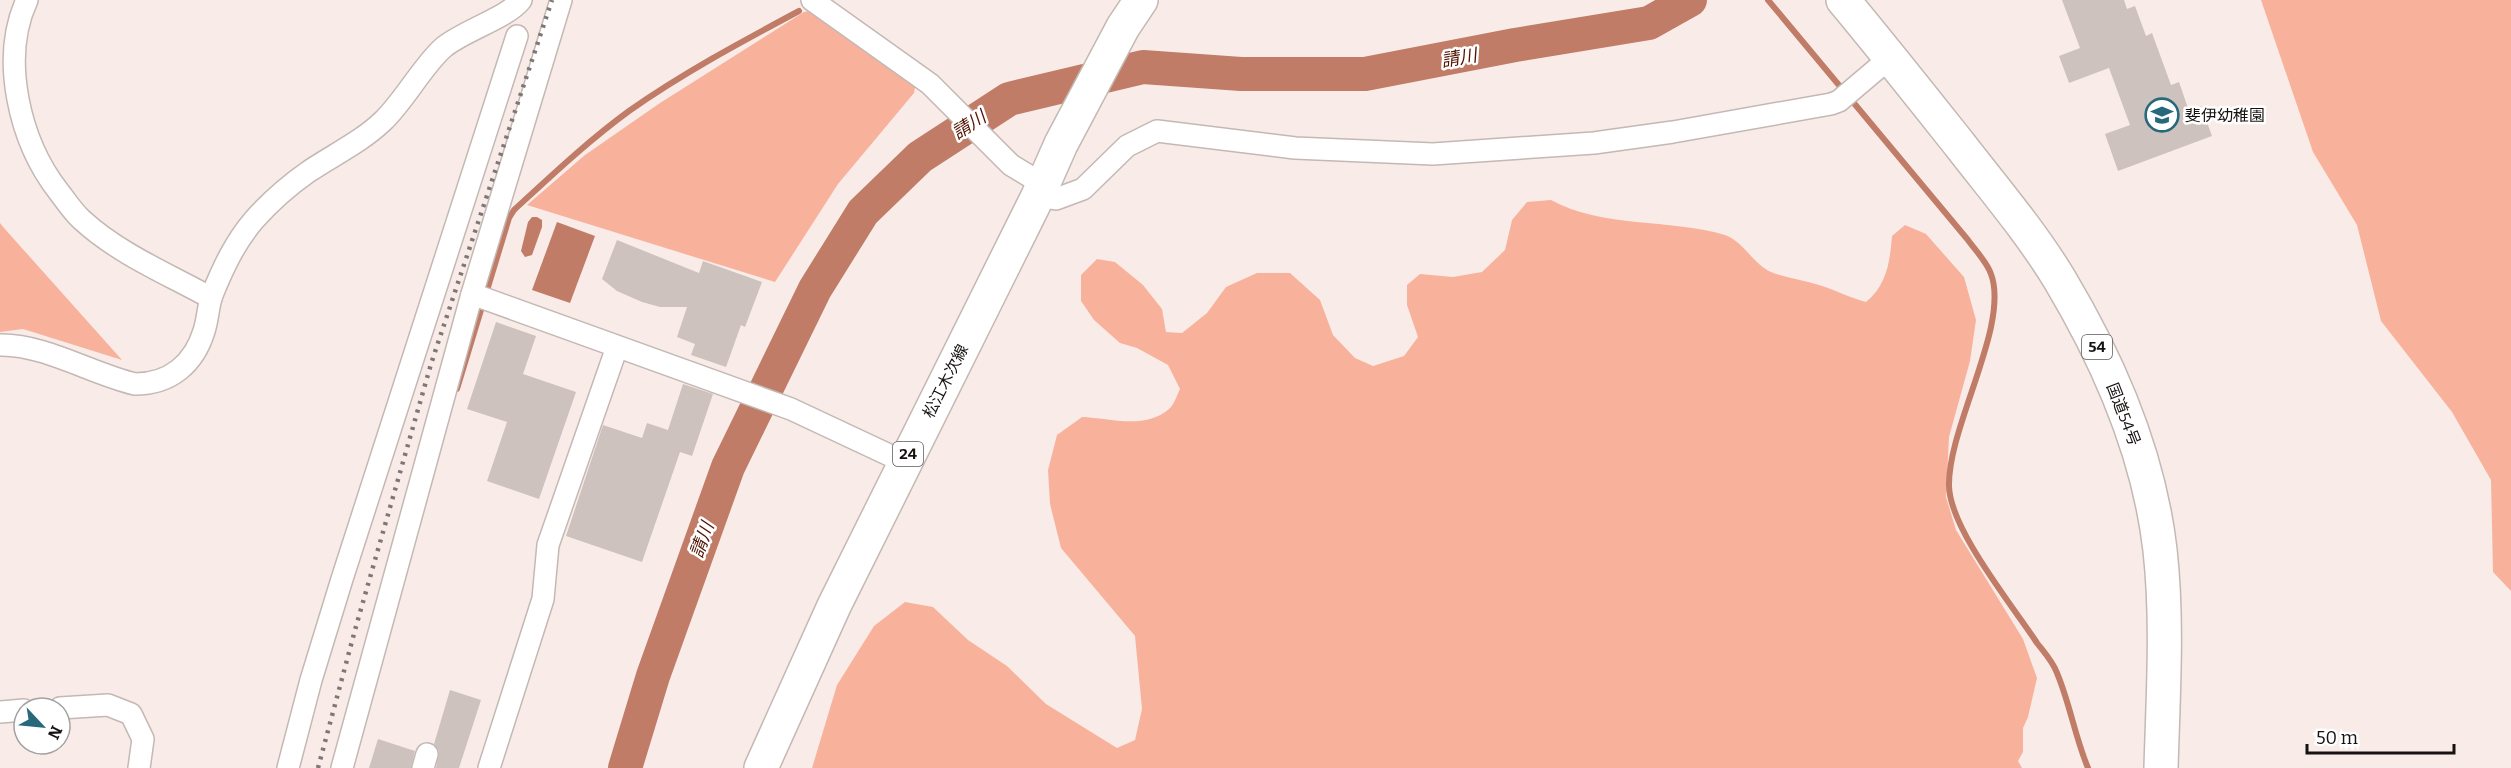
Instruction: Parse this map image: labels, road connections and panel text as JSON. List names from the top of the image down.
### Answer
{
  "streets": {
    "main road": [
      "54",
      "松江木次線",
      "国道54号",
      "24"
    ]
  },
  "water": ["請川"],
  "places": {
    "school or university": ["斐伊幼稚園"]
  },
  "scale_bar": "50 m",
  "north": "bottom right"
}
